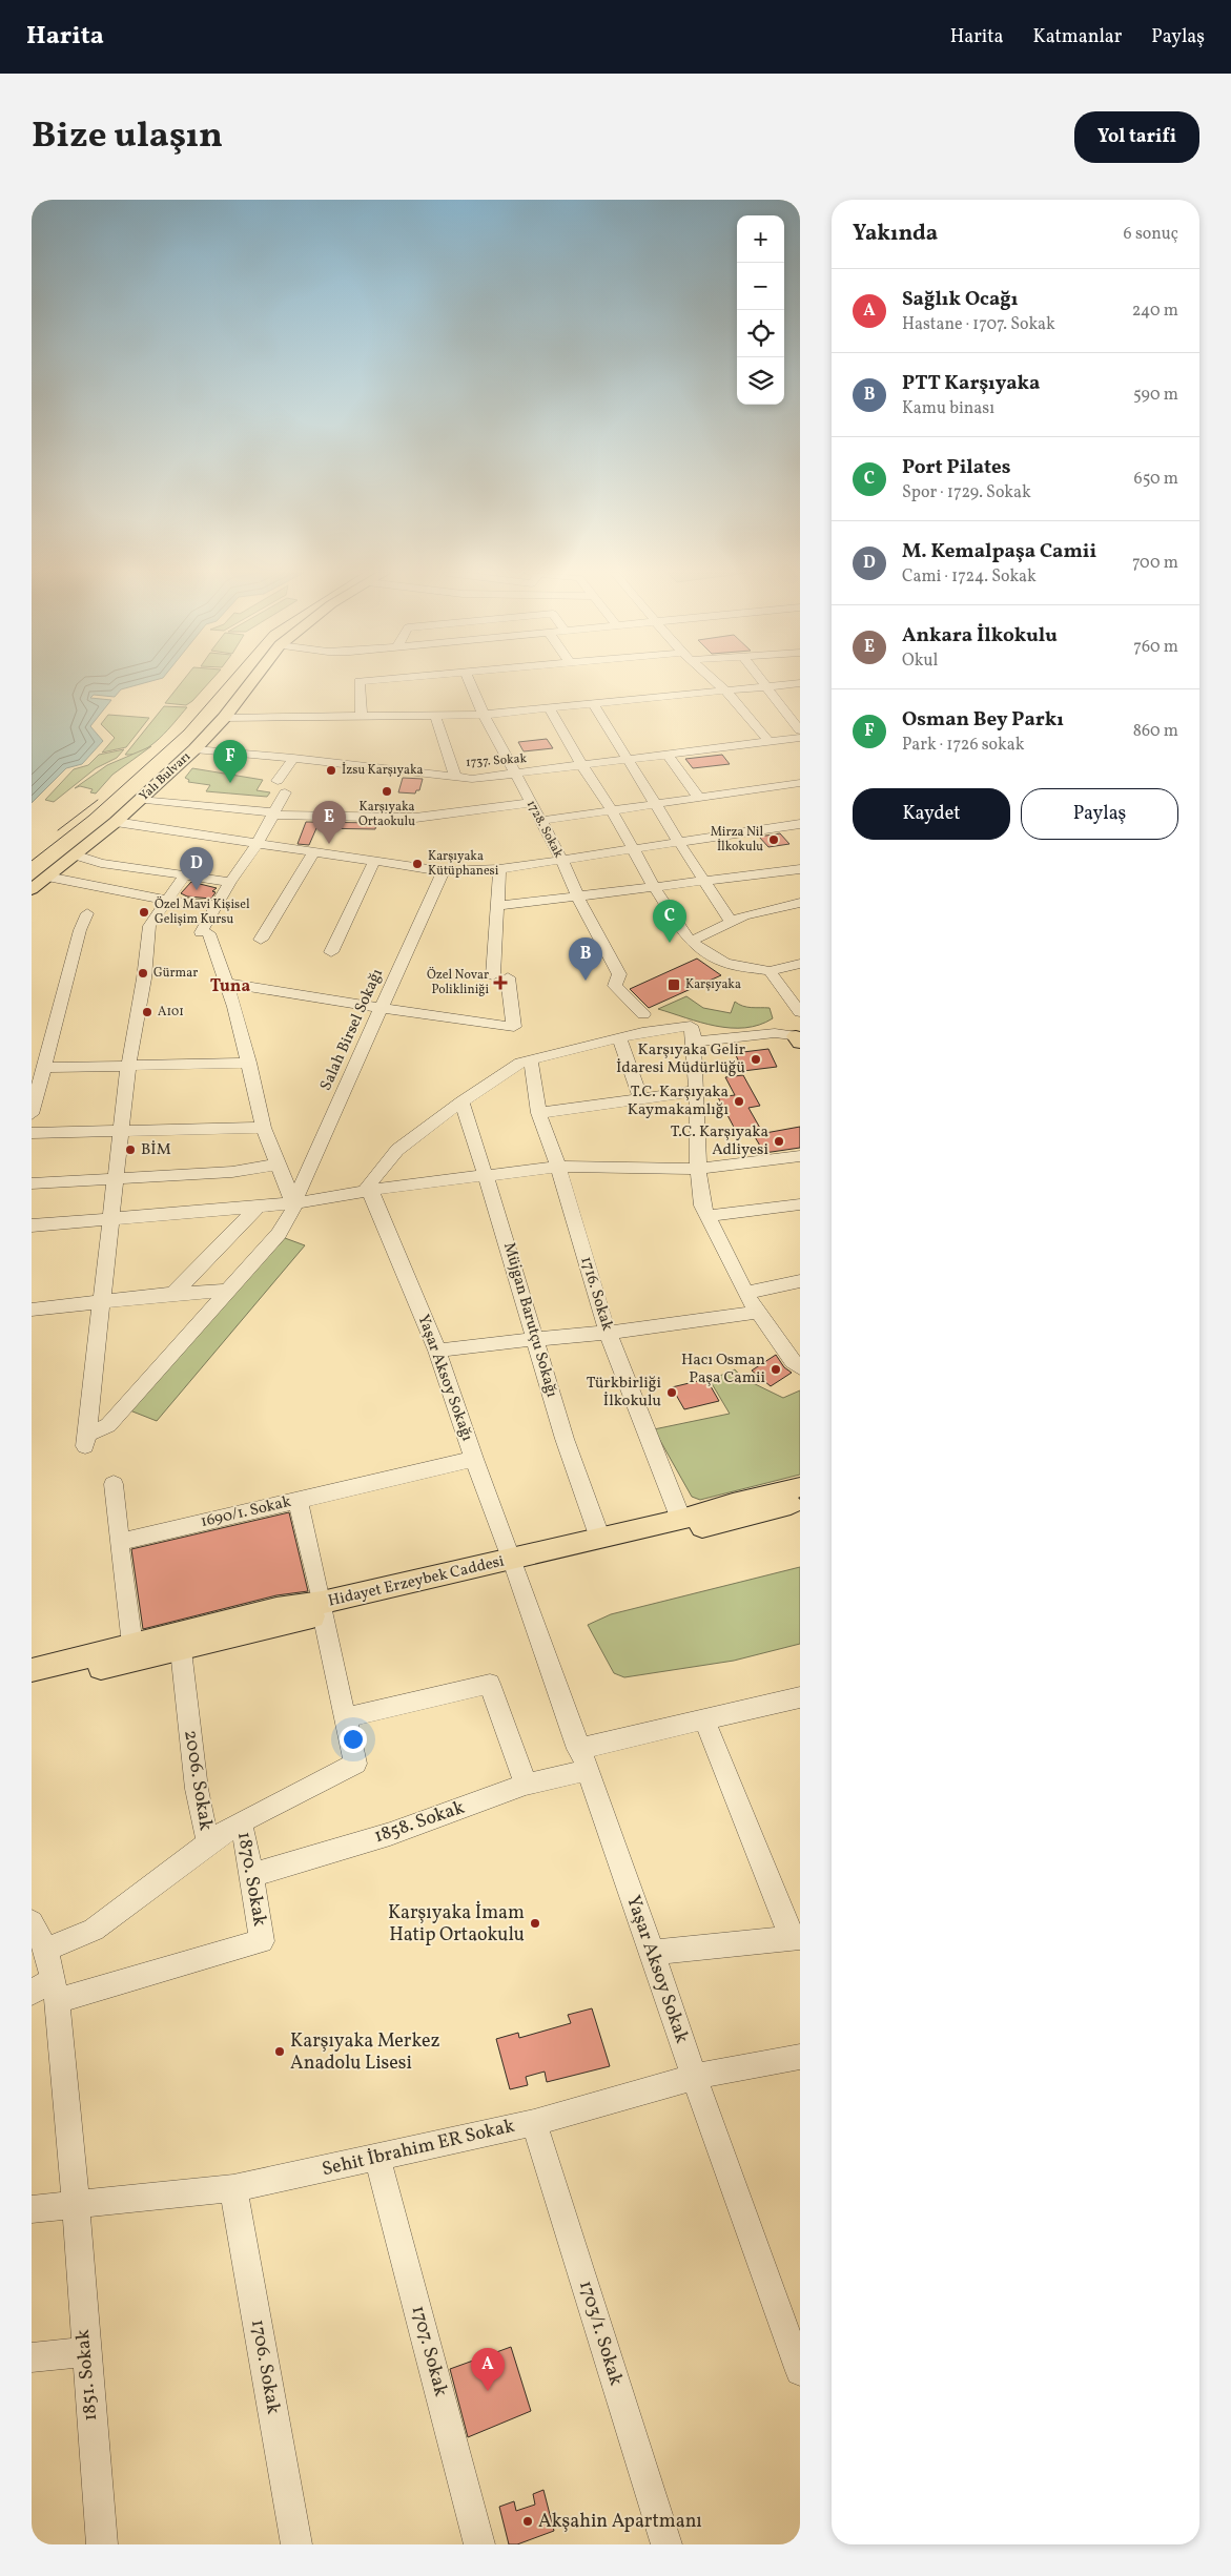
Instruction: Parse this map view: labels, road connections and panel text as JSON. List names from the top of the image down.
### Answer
{
  "streets": {
    "main road": ["Yalı Bulvarı", "Hidayet Erzeybek Caddesi"],
    "street": [
      "1737. Sokak",
      "1728. Sokak",
      "Salah Birsel Sokağı",
      "1716. Sokak",
      "Müjgan Barutçu Sokağı",
      "Yaşar Aksoy Sokağı",
      "1690/1. Sokak",
      "2006. Sokak",
      "1858. Sokak",
      "1870. Sokak",
      "Yaşar Aksoy Sokak",
      "Sehit İbrahim ER Sokak",
      "1703/1. Sokak",
      "1707. Sokak",
      "1706. Sokak",
      "1851. Sokak"
    ]
  },
  "crossings": [
    ["1737. Sokak", "Yalı Bulvarı"],
    ["1737. Sokak", "1728. Sokak"],
    ["1716. Sokak", "Hidayet Erzeybek Caddesi"],
    ["Müjgan Barutçu Sokağı", "Hidayet Erzeybek Caddesi"],
    ["Yaşar Aksoy Sokağı", "1690/1. Sokak"],
    ["Yaşar Aksoy Sokağı", "Hidayet Erzeybek Caddesi"],
    ["Yaşar Aksoy Sokağı", "Yaşar Aksoy Sokak"],
    ["1690/1. Sokak", "1870. Sokak"],
    ["Hidayet Erzeybek Caddesi", "2006. Sokak"],
    ["Hidayet Erzeybek Caddesi", "1870. Sokak"],
    ["Hidayet Erzeybek Caddesi", "Yaşar Aksoy Sokak"],
    ["2006. Sokak", "1851. Sokak"],
    ["1858. Sokak", "1870. Sokak"],
    ["1858. Sokak", "Yaşar Aksoy Sokak"],
    ["1870. Sokak", "1851. Sokak"],
    ["Yaşar Aksoy Sokak", "Sehit İbrahim ER Sokak"],
    ["Sehit İbrahim ER Sokak", "1703/1. Sokak"],
    ["Sehit İbrahim ER Sokak", "1707. Sokak"],
    ["Sehit İbrahim ER Sokak", "1706. Sokak"],
    ["Sehit İbrahim ER Sokak", "1851. Sokak"]
  ],
  "districts": ["Tuna"],
  "places": {
    "other": [
      "İzsu Karşıyaka",
      "Karşıyaka Ortaokulu",
      "Mirza Nil İlkokulu",
      "Karşıyaka Kütüphanesi",
      "Özel Mavi Kişisel Gelişim Kursu",
      "Gürmar",
      "A101",
      "Karşıyaka Gelir İdaresi Müdürlüğü",
      "T.C. Karşıyaka Kaymakamlığı",
      "T.C. Karşıyaka Adliyesi",
      "BİM",
      "Hacı Osman Paşa Camii",
      "Türkbirliği İlkokulu",
      "Karşıyaka İmam Hatip Ortaokulu",
      "Karşıyaka Merkez Anadolu Lisesi",
      "Akşahin Apartmanı"
    ],
    "health": ["Özel Novar Polikliniği"],
    "transit": ["Karşıyaka"]
  },
  "page": {
    "header": "Harita",
    "nav": ["Harita", "Katmanlar", "Paylaş"],
    "title": "Bize ulaşın",
    "buttons": [
      "Yol tarifi",
      ["Kaydet", "Paylaş"]
    ],
    "heading": ["Yakında", "6 sonuç"],
    "map_buttons": ["+", "−"],
    "list": [
      {
        "mark": "A",
        "name": "Sağlık Ocağı",
        "note": "Hastane · 1707. Sokak",
        "value": "240 m"
      },
      {
        "mark": "B",
        "name": "PTT Karşıyaka",
        "note": "Kamu binası",
        "value": "590 m"
      },
      {
        "mark": "C",
        "name": "Port Pilates",
        "note": "Spor · 1729. Sokak",
        "value": "650 m"
      },
      {
        "mark": "D",
        "name": "M. Kemalpaşa Camii",
        "note": "Cami · 1724. Sokak",
        "value": "700 m"
      },
      {
        "mark": "E",
        "name": "Ankara İlkokulu",
        "note": "Okul",
        "value": "760 m"
      },
      {
        "mark": "F",
        "name": "Osman Bey Parkı",
        "note": "Park · 1726 sokak",
        "value": "860 m"
      }
    ],
    "pins": [
      "F",
      "E",
      "D",
      "C",
      "B",
      "A"
    ]
  }
}
